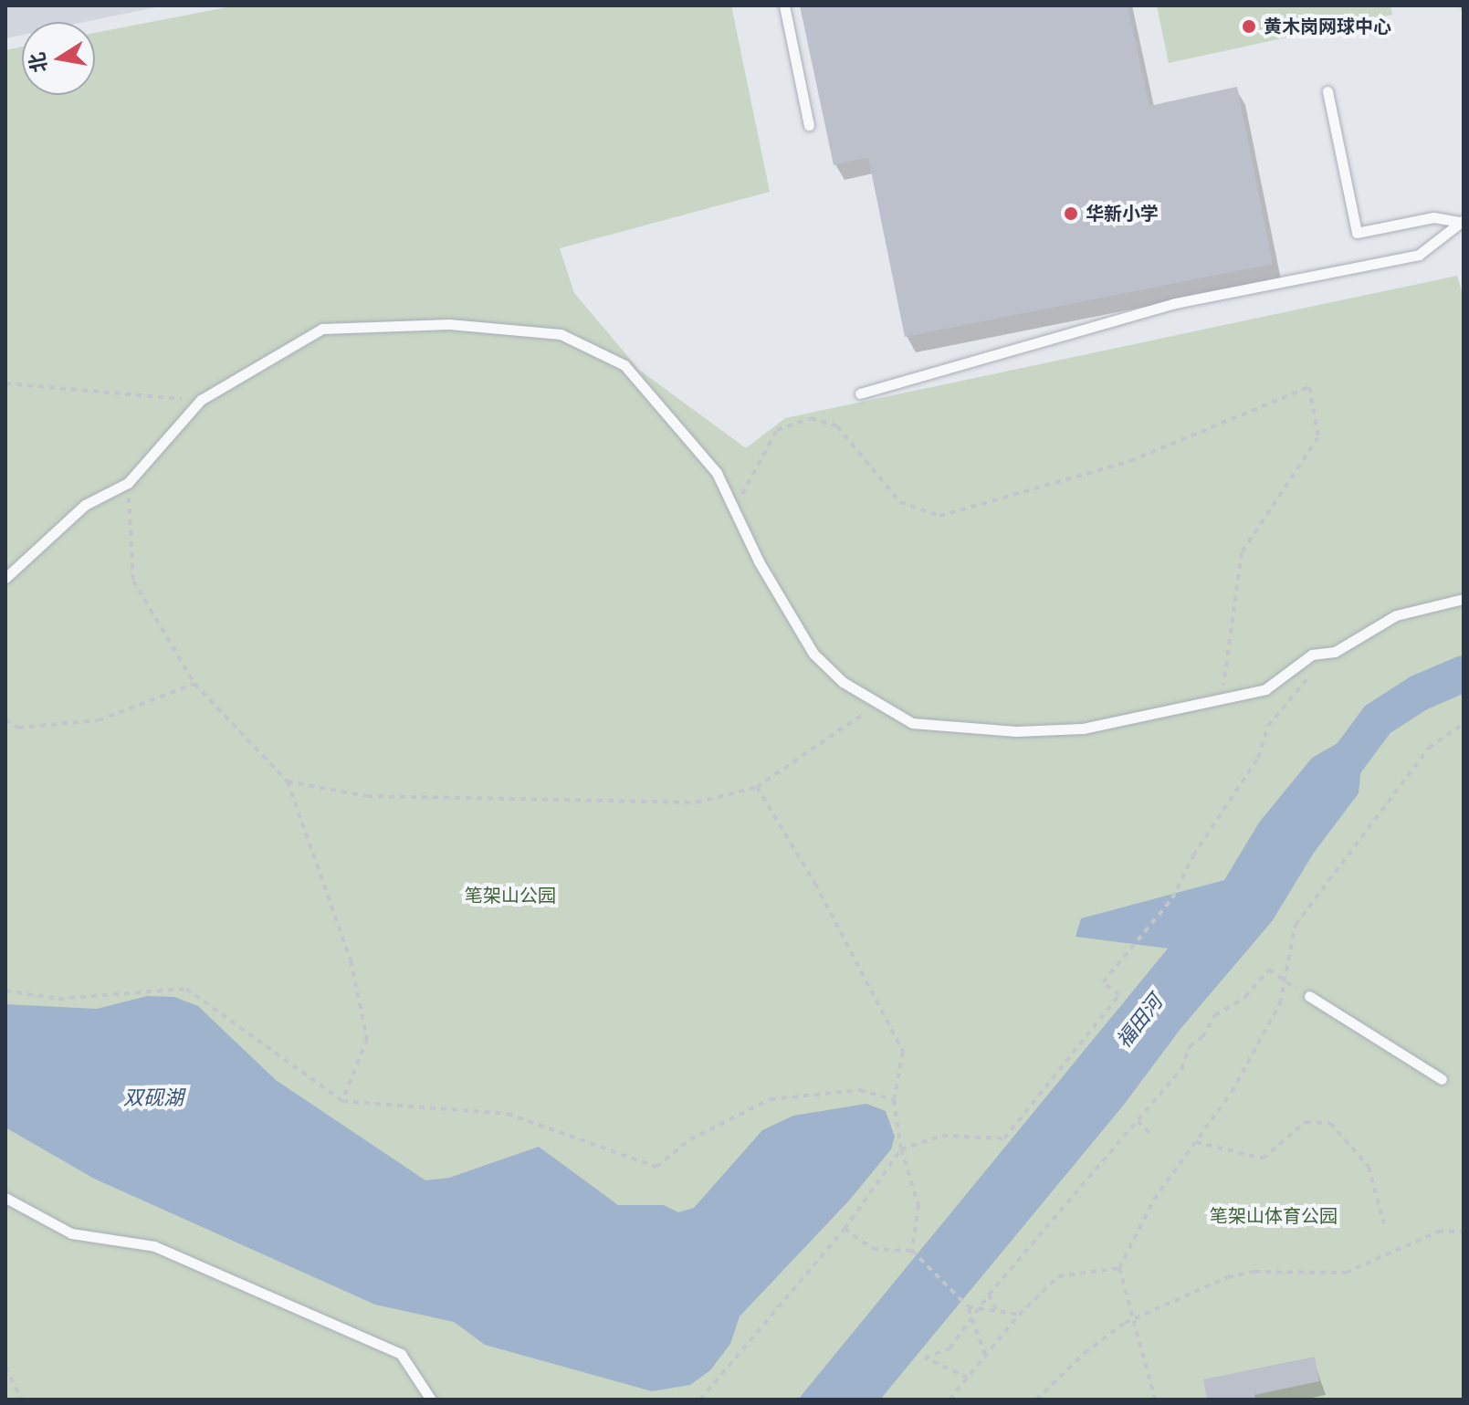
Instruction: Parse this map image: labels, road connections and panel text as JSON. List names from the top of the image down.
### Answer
{
  "water": ["福田河", "双砚湖"],
  "parks": ["笔架山公园", "笔架山体育公园"],
  "places": ["黄木岗网球中心", "华新小学"],
  "north": "left"
}
